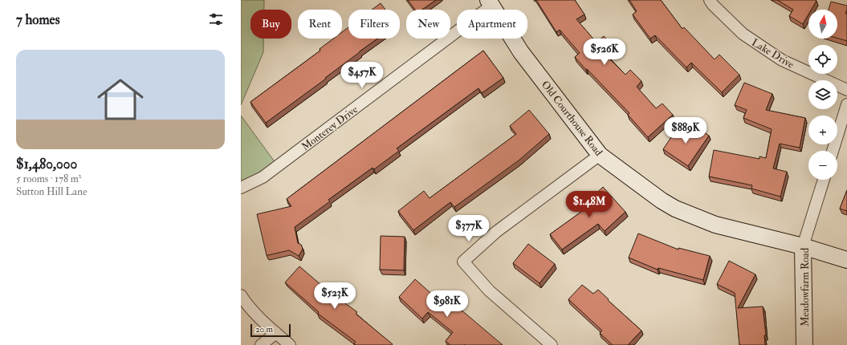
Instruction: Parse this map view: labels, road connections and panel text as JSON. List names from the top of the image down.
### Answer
{
  "streets": {
    "street": [
      "Lake Drive",
      "Old Courthouse Road",
      "Monterey Drive",
      "Meadowfarm Road"
    ]
  },
  "crossings": [
    ["Old Courthouse Road", "Monterey Drive"],
    ["Old Courthouse Road", "Meadowfarm Road"]
  ],
  "scale_bar": "20 m",
  "north": "top",
  "page": {
    "heading": "7 homes",
    "map_buttons": ["+", "−"],
    "chip": [
      "Buy",
      "Rent",
      "Filters",
      "New",
      "Apartment"
    ],
    "list": [
      {
        "name": "$1,480,000",
        "note": "5 rooms · 178 m² · Sutton Hill Lane"
      }
    ],
    "price": [
      "$526K",
      "$457K",
      "$889K",
      "$1.48M",
      "$377K",
      "$523K",
      "$981K"
    ],
    "scale": "20 m"
  }
}
